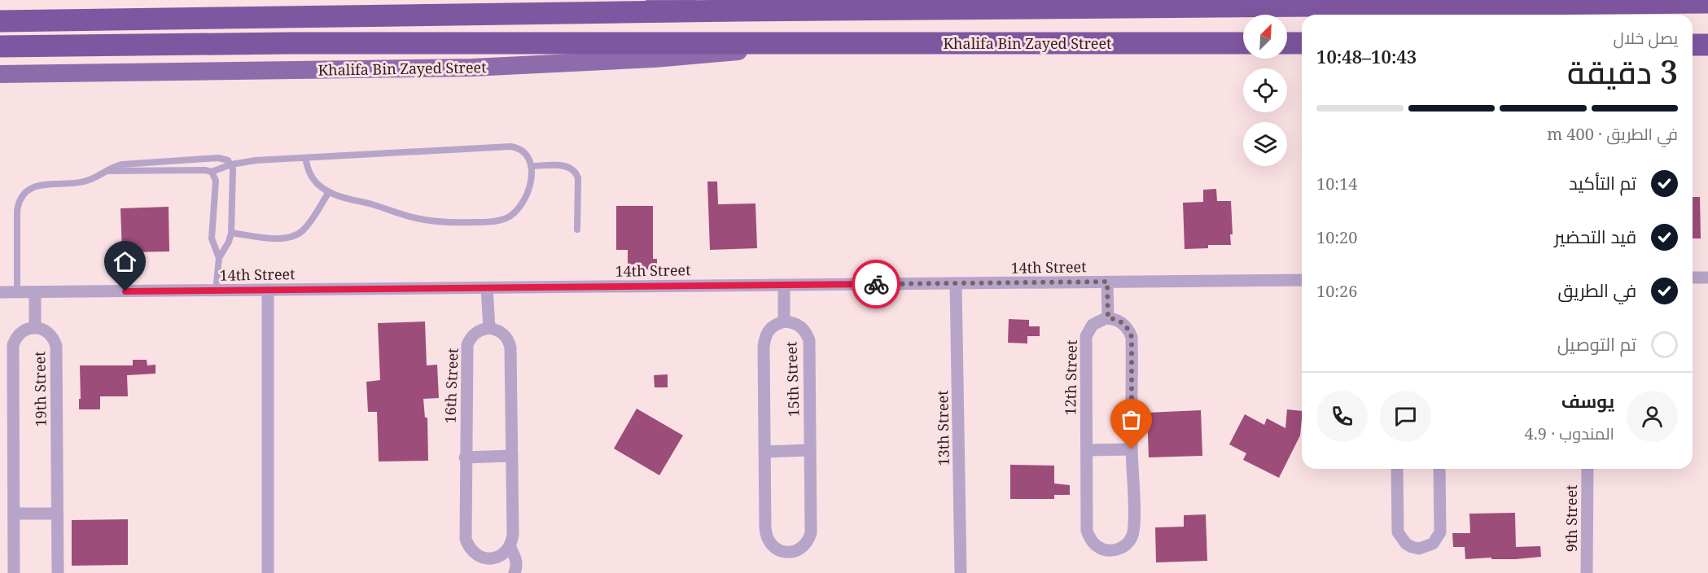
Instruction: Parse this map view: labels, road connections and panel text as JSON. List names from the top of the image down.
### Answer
{
  "streets": {
    "highway": ["Khalifa Bin Zayed Street"],
    "street": [
      "14th Street",
      "12th Street",
      "15th Street",
      "16th Street",
      "19th Street",
      "13th Street",
      "9th Street"
    ]
  },
  "crossings": [
    ["14th Street", "15th Street"],
    ["14th Street", "13th Street"]
  ],
  "north": "top right",
  "page": {
    "heading": ["3 دقيقة", "يصل خلال", "10:43–10:48"],
    "panel": ["يوسف", "المندوب · 4.9"],
    "bar": "في الطريق · 400 m",
    "list": [
      ["تم التأكيد", "10:14"],
      ["قيد التحضير", "10:20"],
      ["في الطريق", "10:26"],
      "تم التوصيل"
    ]
  }
}
